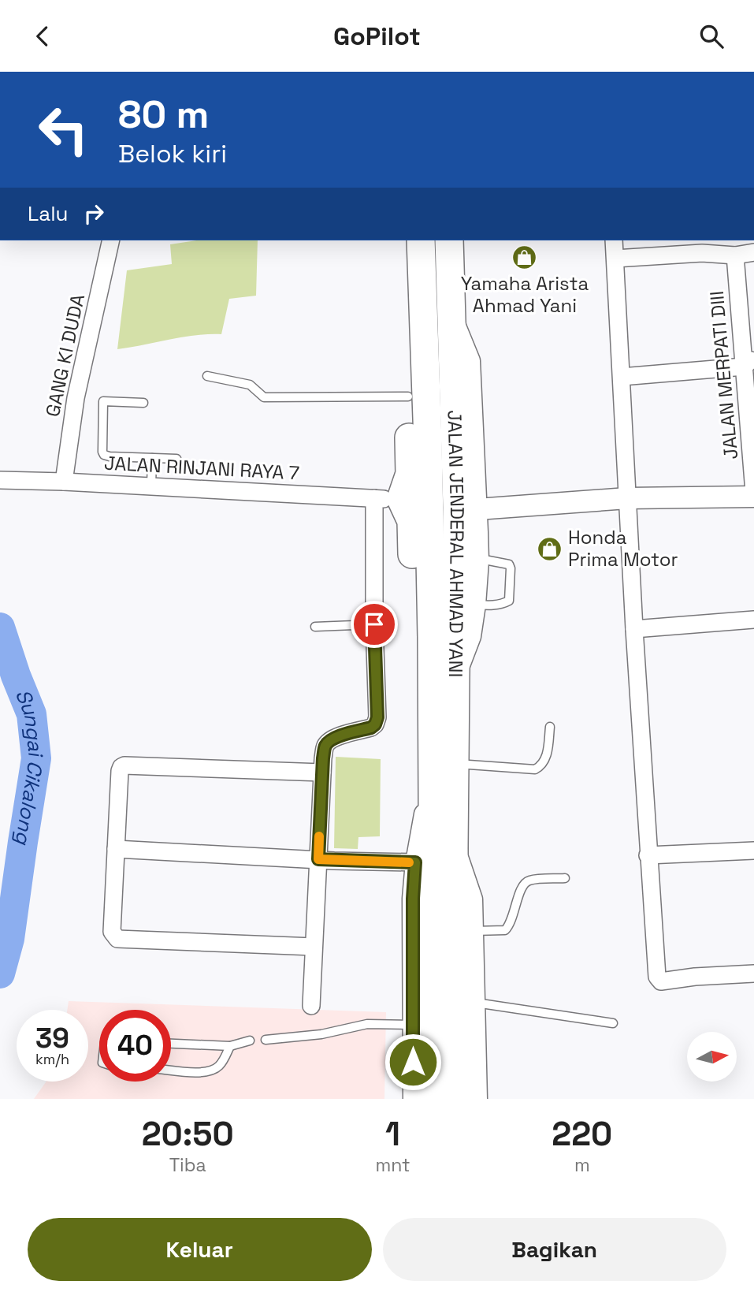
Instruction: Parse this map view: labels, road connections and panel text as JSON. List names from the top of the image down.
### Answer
{
  "streets": {
    "highway": ["JALAN JENDERAL AHMAD YANI"],
    "street": ["GANG KI DUDA", "JALAN MERPATI DIII", "JALAN RINJANI RAYA 7"]
  },
  "crossings": [
    ["GANG KI DUDA", "JALAN RINJANI RAYA 7"]
  ],
  "water": ["Sungai Cikalong"],
  "places": {
    "shop": ["Yamaha Arista Ahmad Yani", "Honda Prima Motor"]
  },
  "north": "right",
  "page": {
    "header": "GoPilot",
    "turn": ["80 m", "Belok kiri"],
    "then": "Lalu",
    "speed": "39 km/h",
    "limit": "40",
    "eta": [
      "20:50",
      "Tiba",
      "1",
      "mnt",
      "220",
      "m"
    ],
    "buttons": ["Keluar", "Bagikan"]
  }
}
